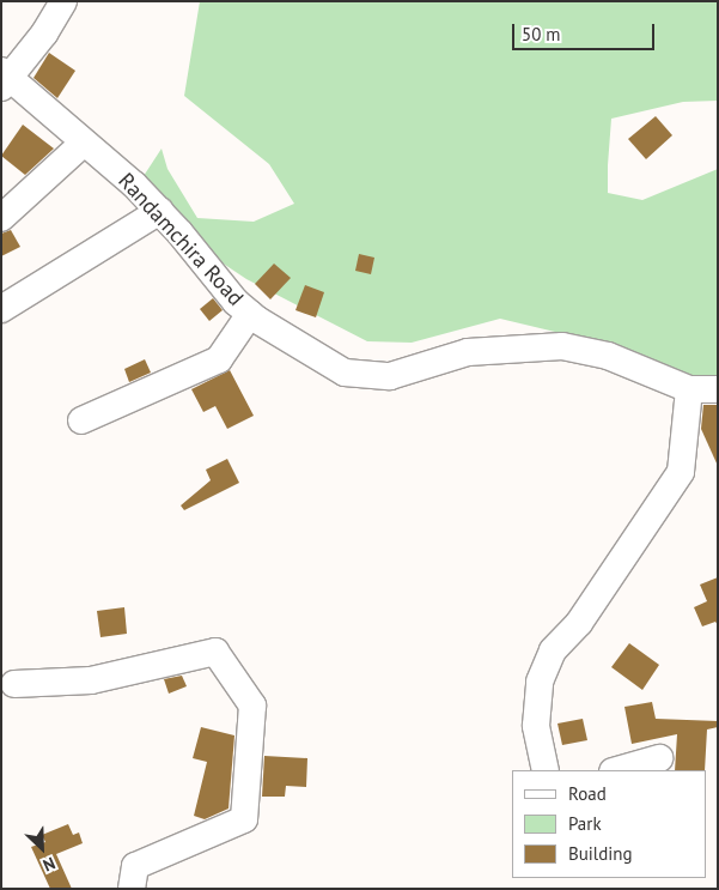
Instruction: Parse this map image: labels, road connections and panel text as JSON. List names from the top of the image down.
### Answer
{
  "streets": {
    "street": ["Randamchira Road"]
  },
  "legend": ["Road", "Park", "Building"],
  "scale_bar": "50 m",
  "north": "bottom right"
}
